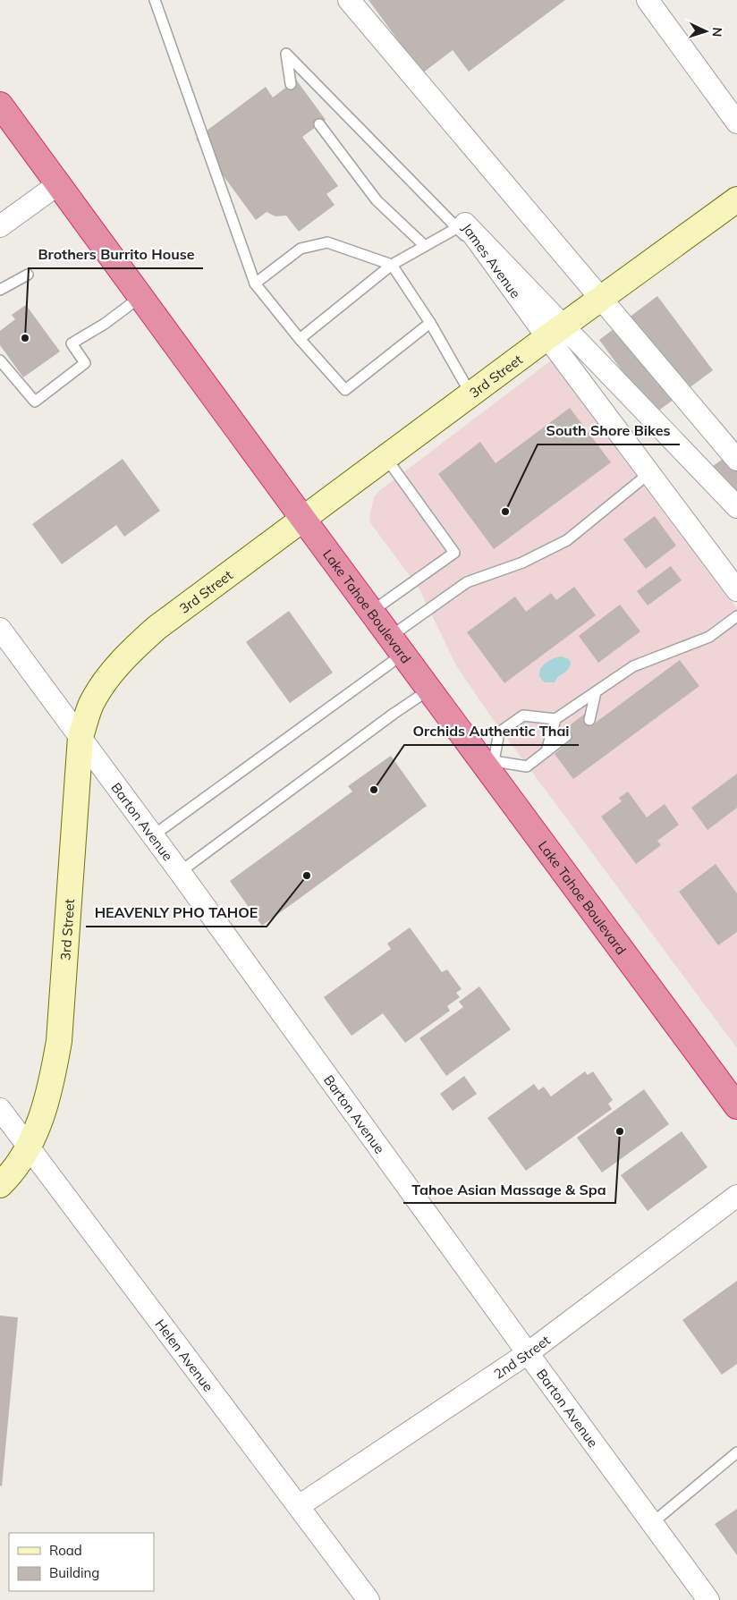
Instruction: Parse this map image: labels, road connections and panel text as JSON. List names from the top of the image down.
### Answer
{
  "streets": {
    "highway": ["Lake Tahoe Boulevard"],
    "street": [
      "James Avenue",
      "3rd Street",
      "Barton Avenue",
      "Helen Avenue",
      "2nd Street"
    ]
  },
  "crossings": [
    ["James Avenue", "3rd Street"],
    ["3rd Street", "Lake Tahoe Boulevard"],
    ["3rd Street", "Barton Avenue"],
    ["3rd Street", "Helen Avenue"],
    ["Barton Avenue", "2nd Street"],
    ["Helen Avenue", "2nd Street"]
  ],
  "places": [
    "Brothers Burrito House",
    "South Shore Bikes",
    "Orchids Authentic Thai",
    "HEAVENLY PHO TAHOE",
    "Tahoe Asian Massage & Spa"
  ],
  "legend": ["Road", "Building"],
  "north": "right"
}
